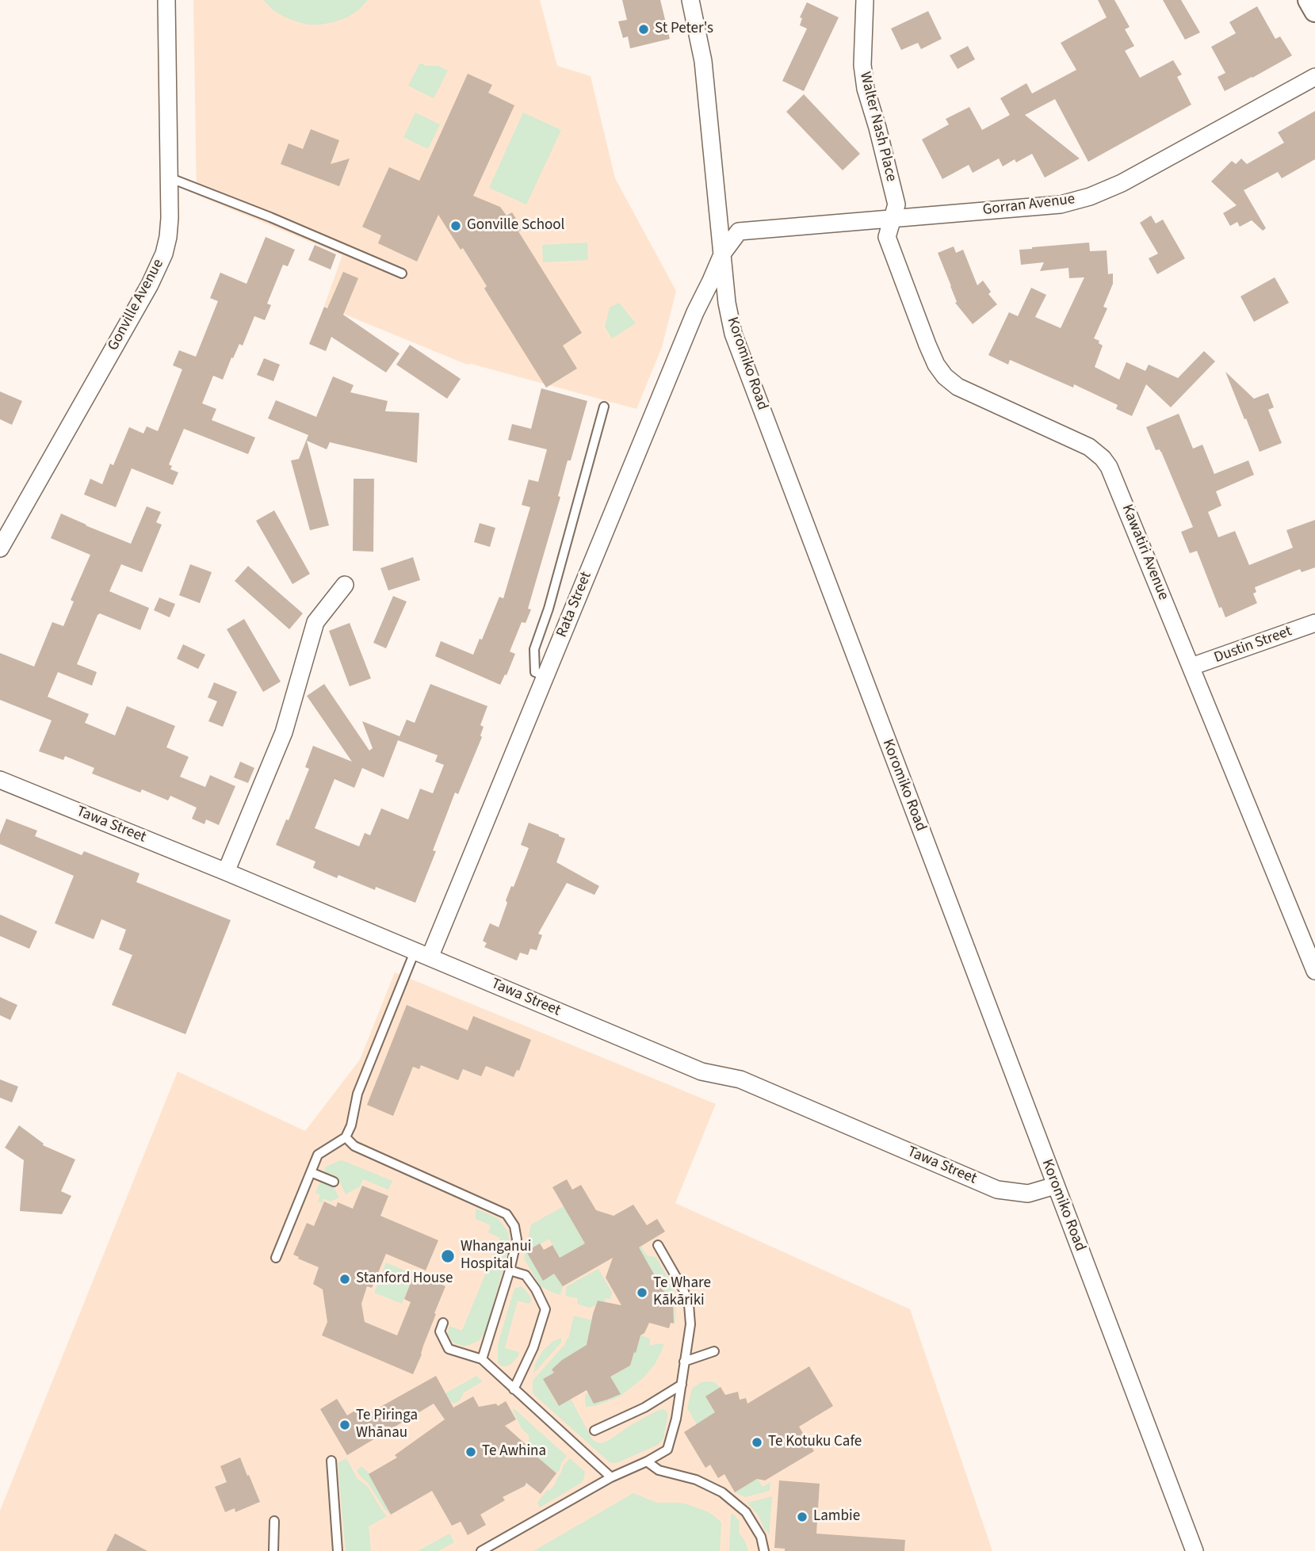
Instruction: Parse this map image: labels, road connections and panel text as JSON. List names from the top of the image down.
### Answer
{
  "streets": {
    "street": [
      "Walter Nash Place",
      "Gorran Avenue",
      "Gonville Avenue",
      "Koromiko Road",
      "Kawatiri Avenue",
      "Rata Street",
      "Dustin Street",
      "Tawa Street"
    ]
  },
  "crossings": [
    ["Walter Nash Place", "Gorran Avenue"],
    ["Walter Nash Place", "Kawatiri Avenue"],
    ["Gorran Avenue", "Koromiko Road"],
    ["Gorran Avenue", "Kawatiri Avenue"],
    ["Gorran Avenue", "Rata Street"],
    ["Koromiko Road", "Rata Street"],
    ["Koromiko Road", "Tawa Street"],
    ["Kawatiri Avenue", "Dustin Street"],
    ["Rata Street", "Tawa Street"]
  ],
  "places": [
    "St Peter's",
    "Gonville School",
    "Whanganui Hospital",
    "Stanford House",
    "Te Whare Kākāriki",
    "Te Piringa Whānau",
    "Te Kotuku Cafe",
    "Te Awhina",
    "Lambie"
  ]
}
